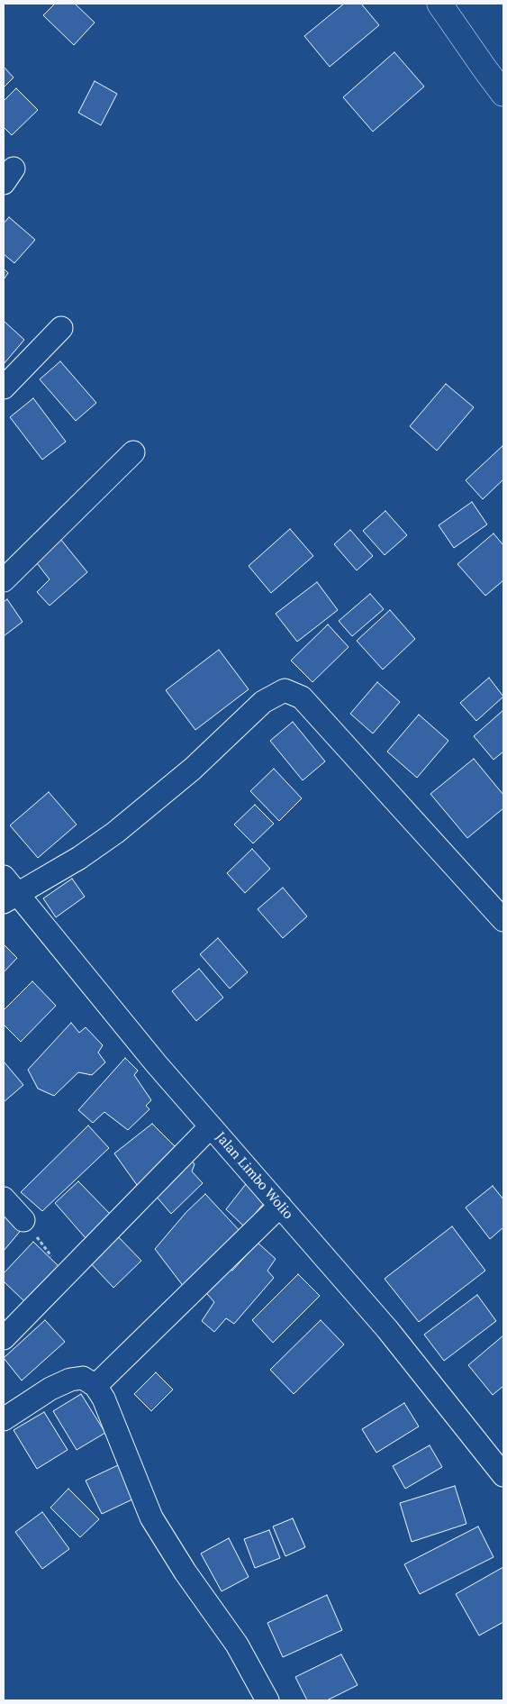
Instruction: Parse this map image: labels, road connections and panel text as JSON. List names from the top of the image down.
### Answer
{
  "streets": {
    "street": ["Jalan Limbo Wolio"]
  }
}
